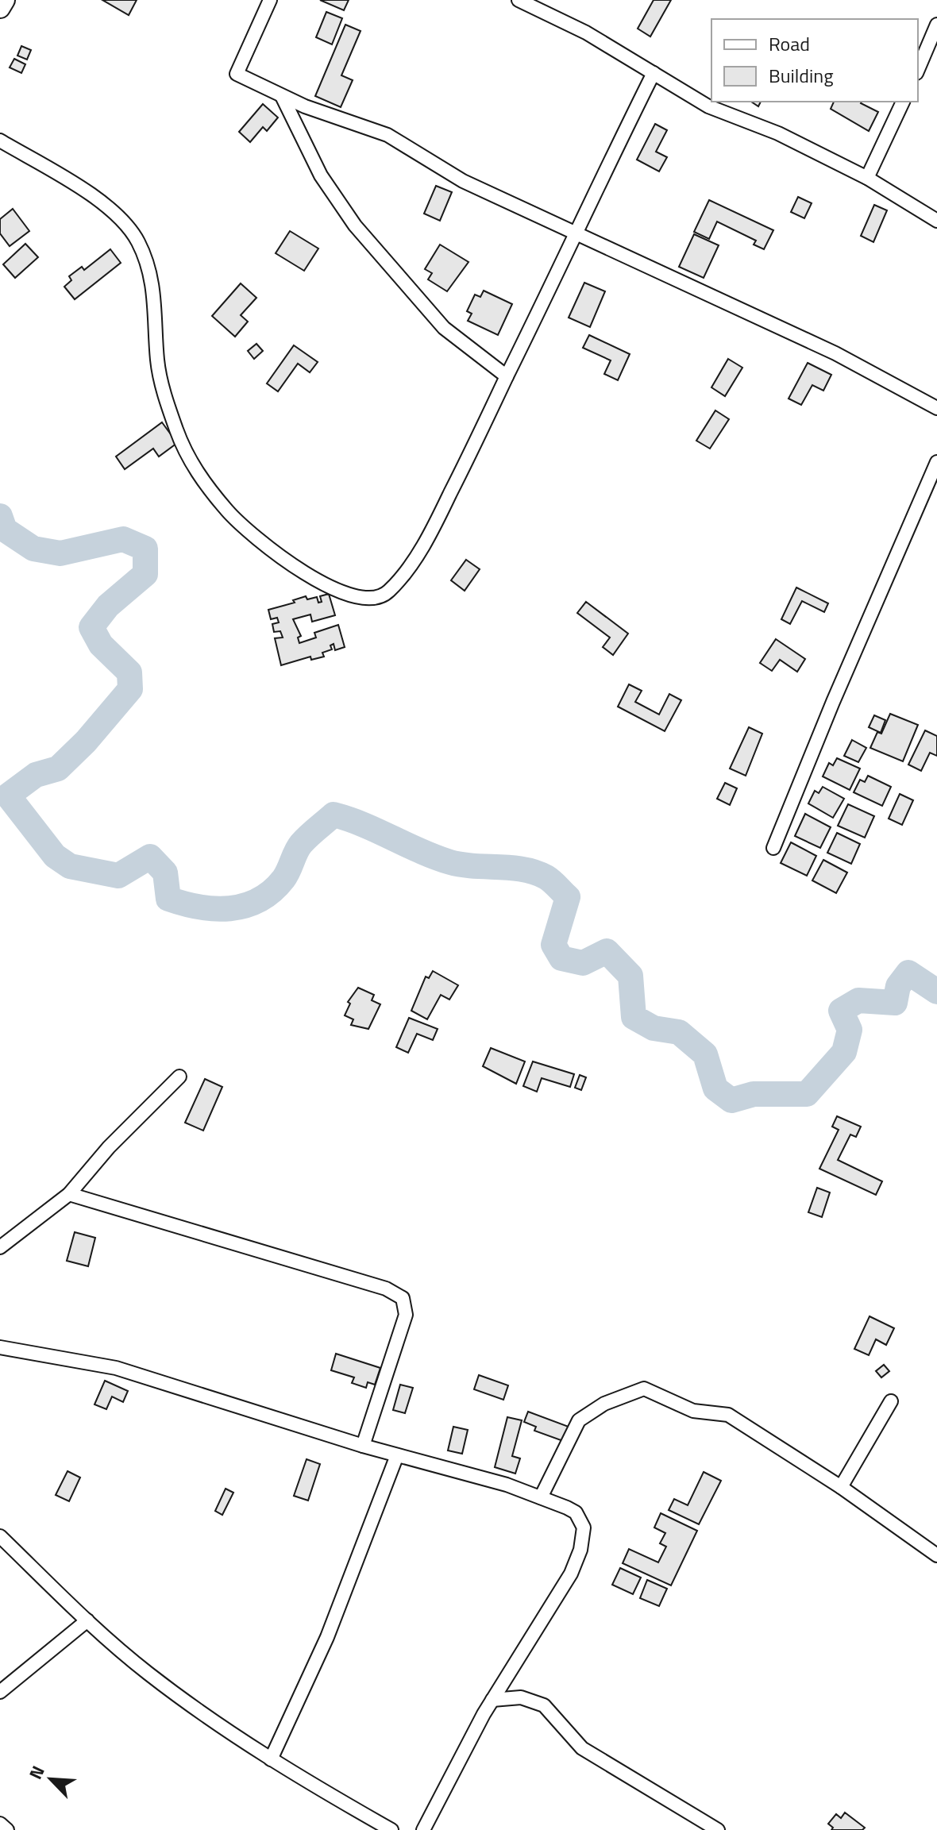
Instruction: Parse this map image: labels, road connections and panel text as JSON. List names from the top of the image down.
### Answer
{
  "legend": ["Road", "Building"],
  "north": "top left"
}
